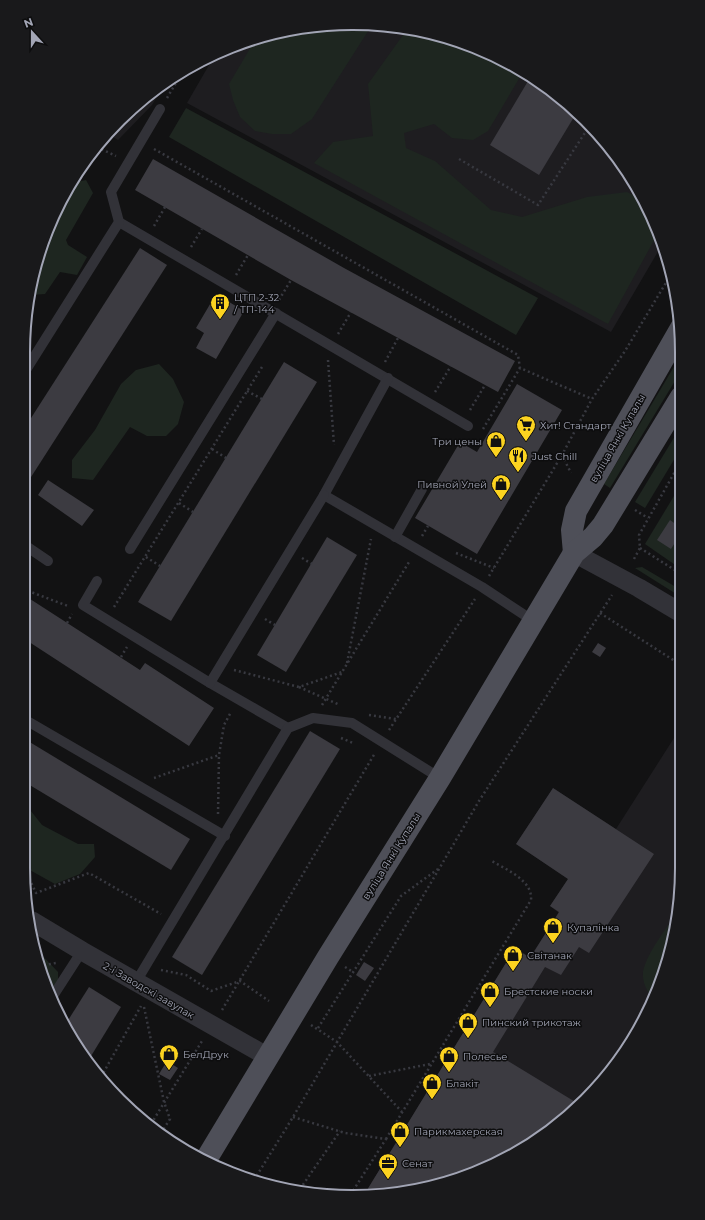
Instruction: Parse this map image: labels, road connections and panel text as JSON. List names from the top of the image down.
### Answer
{
  "streets": {
    "main road": ["вуліца Янкі Купалы"],
    "street": ["2-і Заводскі завулак"]
  },
  "crossings": [
    ["вуліца Янкі Купалы", "2-і Заводскі завулак"]
  ],
  "places": {
    "building": ["ЦТП 2-32 / ТП-144"],
    "supermarket": ["Хит! Стандарт"],
    "shop": [
      "Три цены",
      "Пивной Улей",
      "Купалінка",
      "Світанак",
      "Брестские носки",
      "Пинский трикотаж",
      "БелДрук",
      "Полесье",
      "Блакіт",
      "Парикмахерская"
    ],
    "restaurant": ["Just Chill"],
    "office": ["Сенат"]
  },
  "north": "top"
}
